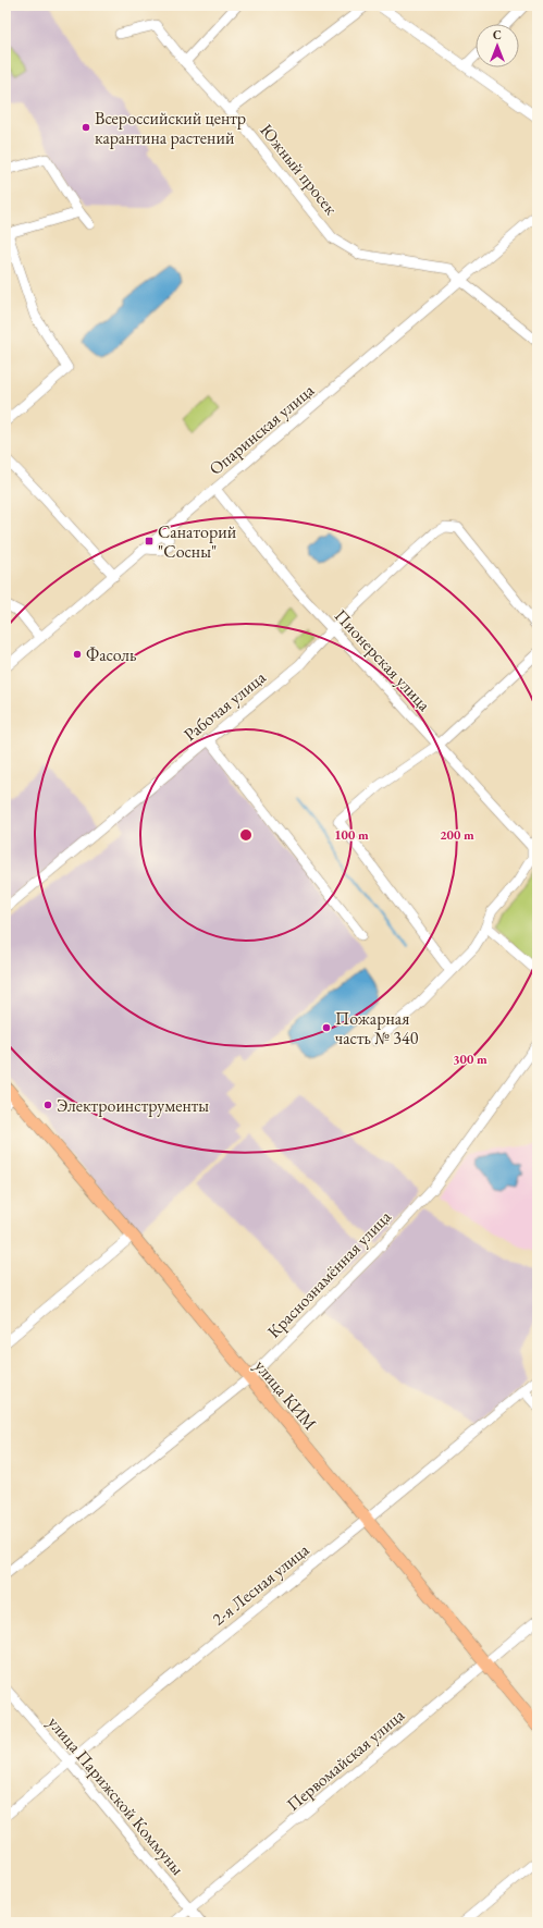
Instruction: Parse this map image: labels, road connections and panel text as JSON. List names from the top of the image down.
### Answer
{
  "streets": {
    "main road": ["улица КИМ"],
    "street": [
      "Южный просек",
      "Опаринская улица",
      "Пионерская улица",
      "Рабочая улица",
      "Краснознамённая улица",
      "2-я Лесная улица",
      "Первомайская улица",
      "улица Парижской Коммуны"
    ]
  },
  "crossings": [
    ["Южный просек", "Опаринская улица"],
    ["Опаринская улица", "Пионерская улица"],
    ["Пионерская улица", "Рабочая улица"],
    ["Краснознамённая улица", "улица КИМ"],
    ["улица КИМ", "2-я Лесная улица"],
    ["улица КИМ", "Первомайская улица"],
    ["2-я Лесная улица", "улица Парижской Коммуны"],
    ["Первомайская улица", "улица Парижской Коммуны"]
  ],
  "places": {
    "other": [
      "Всероссийский центр карантина растений",
      "Фасоль",
      "Пожарная часть № 340",
      "Электроинструменты"
    ],
    "transit": ["Санаторий \"Сосны\""]
  },
  "north": "top",
  "rings": ["100 m", "200 m", "300 m"]
}
